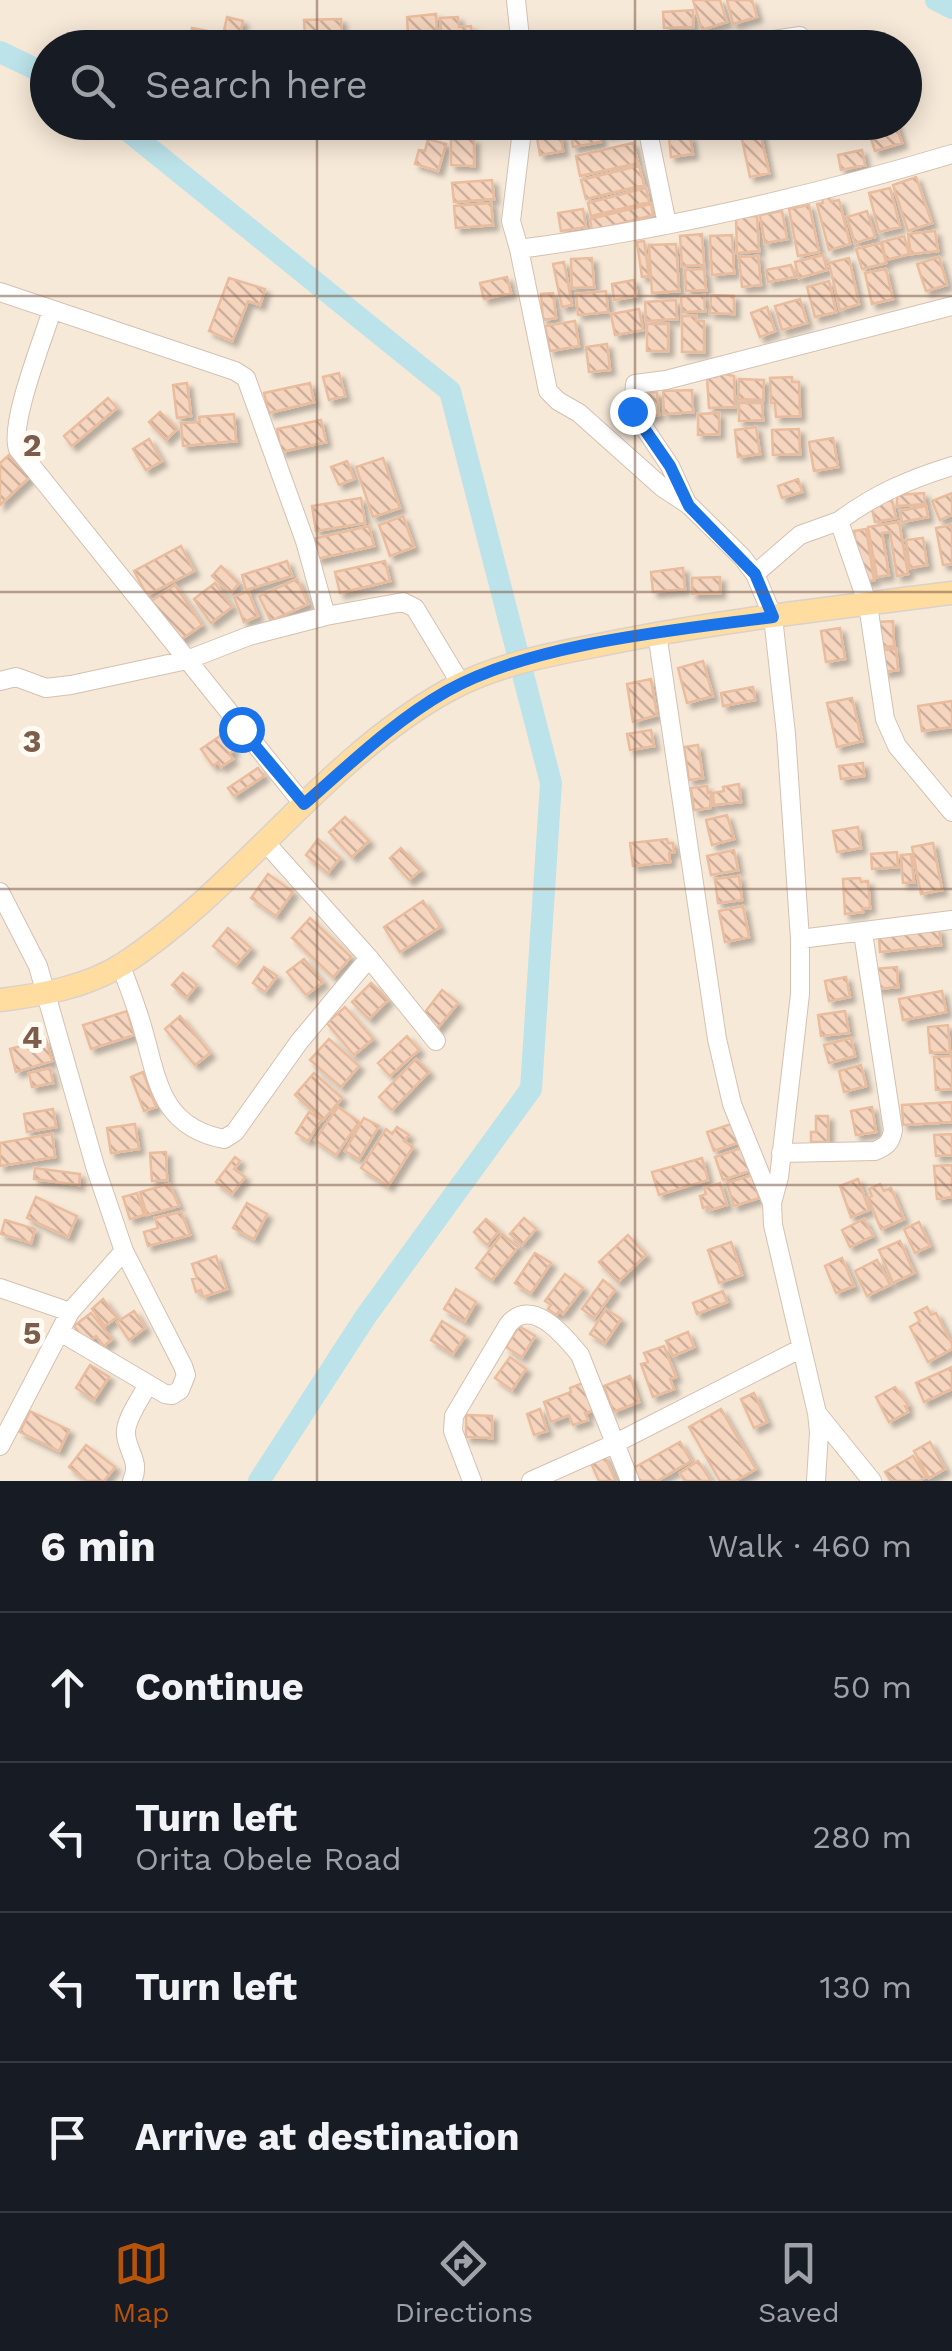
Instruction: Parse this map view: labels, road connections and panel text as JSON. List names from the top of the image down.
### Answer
{
  "page": {
    "search": "Search here",
    "heading": ["6 min", "Walk · 460 m"],
    "list": [
      ["Continue", "50 m"],
      ["Turn left", "Orita Obele Road", "280 m"],
      ["Turn left", "130 m"],
      "Arrive at destination"
    ],
    "nav": ["Map", "Directions", "Saved"]
  },
  "grid": {
    "rows": [
      "2",
      "3",
      "4",
      "5"
    ]
  }
}
